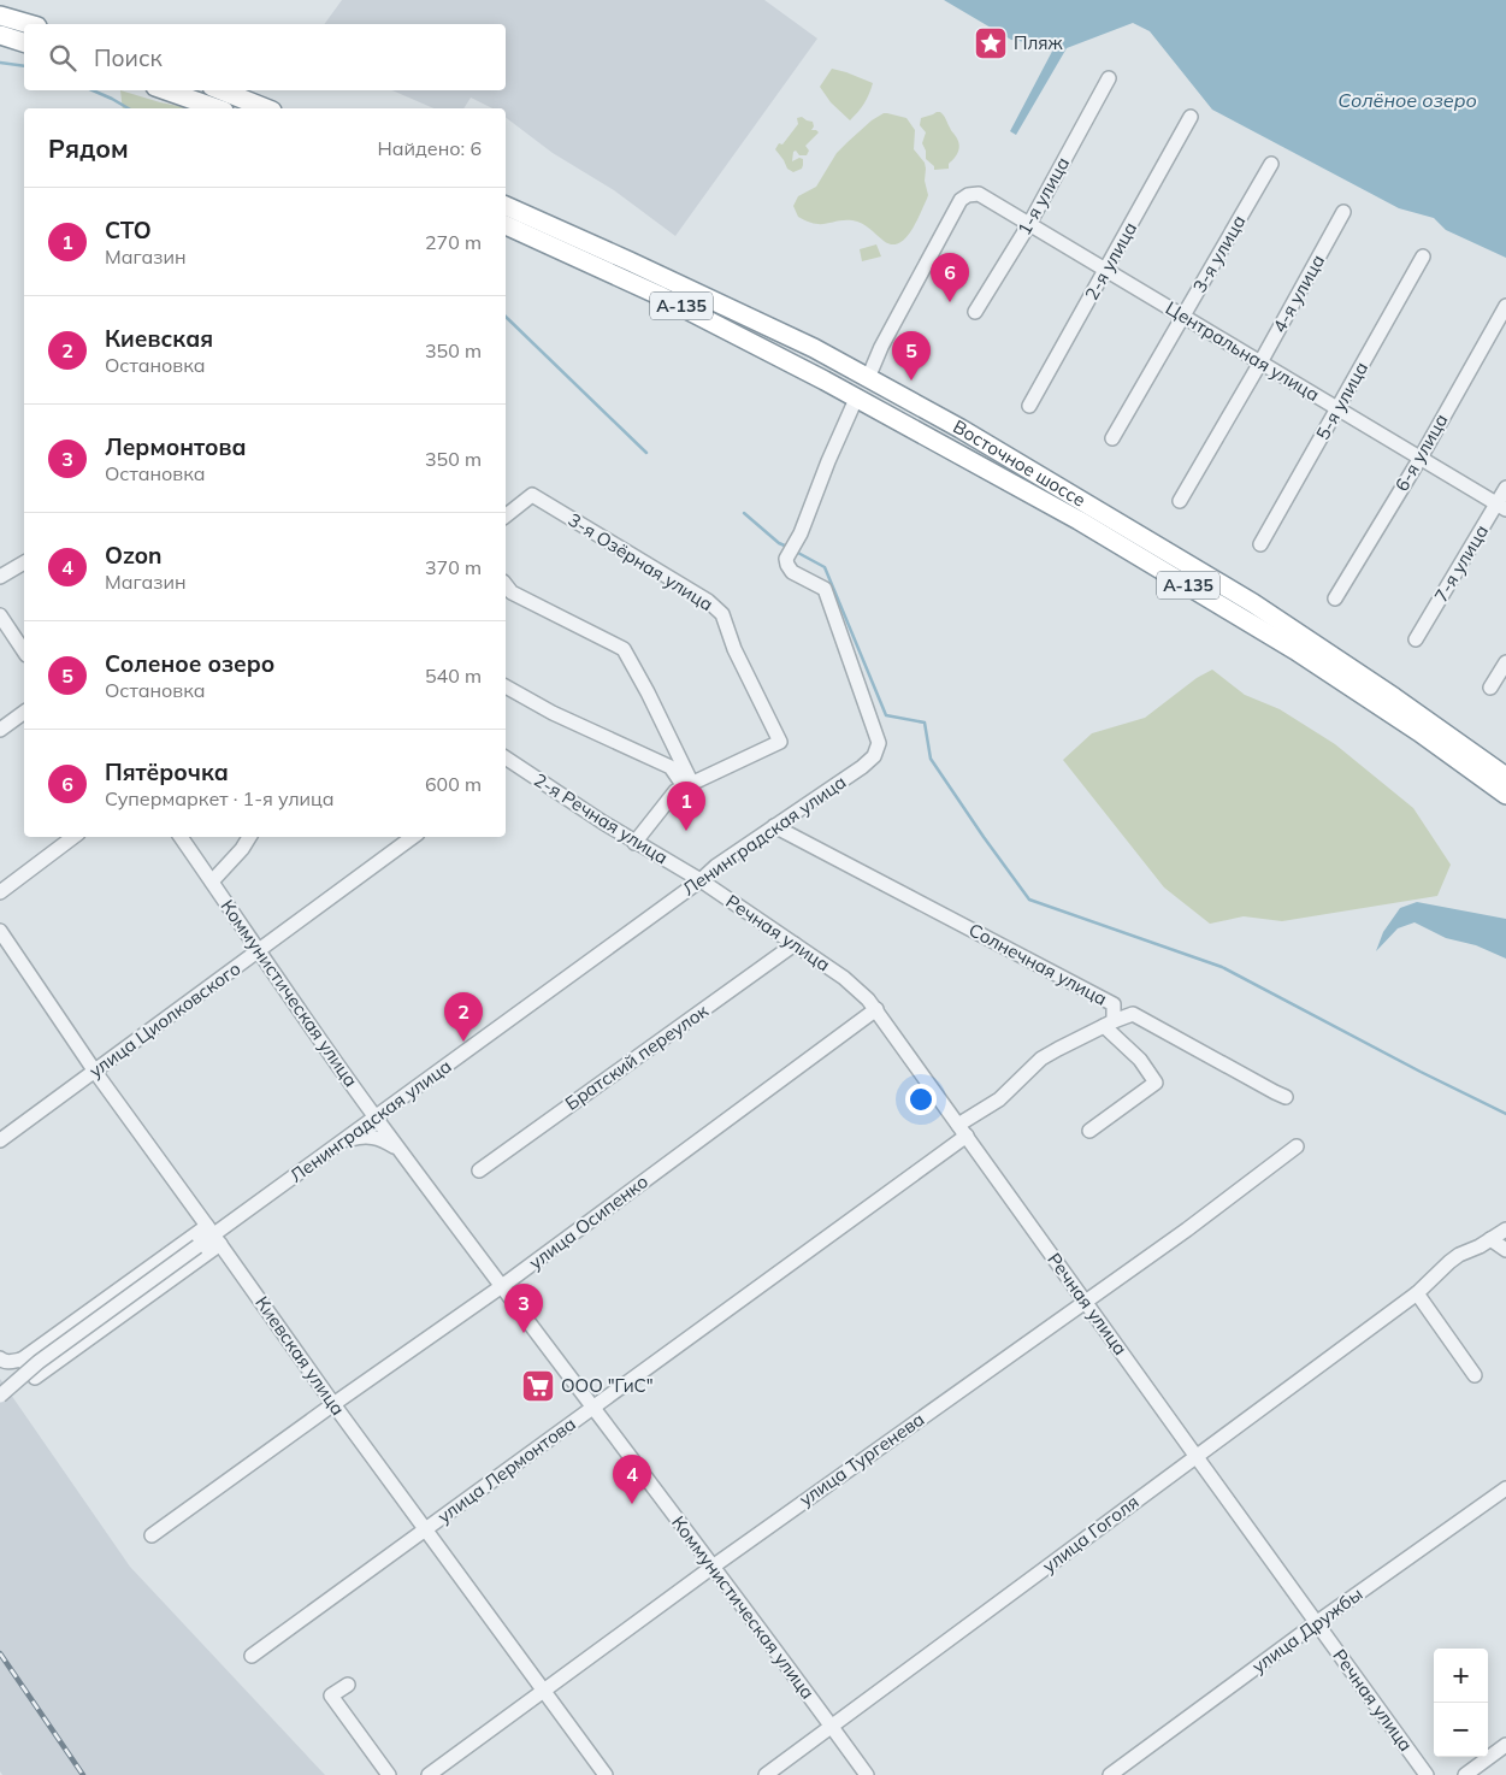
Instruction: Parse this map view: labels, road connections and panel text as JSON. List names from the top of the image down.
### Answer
{
  "streets": {
    "highway": ["А-135", "Восточное шоссе"],
    "street": [
      "1-я улица",
      "3-я улица",
      "2-я улица",
      "4-я улица",
      "Центральная улица",
      "5-я улица",
      "6-я улица",
      "3-я Озёрная улица",
      "7-я улица",
      "2-я Речная улица",
      "Ленинградская улица",
      "Речная улица",
      "Солнечная улица",
      "Коммунистическая улица",
      "улица Циолковского",
      "Братский переулок",
      "улица Осипенко",
      "Киевская улица",
      "улица Тургенева",
      "улица Лермонтова",
      "улица Гоголя",
      "улица Дружбы"
    ]
  },
  "crossings": [
    ["1-я улица", "Центральная улица"],
    ["3-я улица", "Центральная улица"],
    ["2-я улица", "Центральная улица"],
    ["4-я улица", "Центральная улица"],
    ["Центральная улица", "5-я улица"],
    ["Центральная улица", "6-я улица"],
    ["Центральная улица", "Восточное шоссе"],
    ["Центральная улица", "7-я улица"],
    ["Восточное шоссе", "Ленинградская улица"],
    ["2-я Речная улица", "Ленинградская улица"],
    ["2-я Речная улица", "Речная улица"],
    ["Ленинградская улица", "Речная улица"],
    ["Ленинградская улица", "Солнечная улица"],
    ["Ленинградская улица", "Коммунистическая улица"],
    ["Ленинградская улица", "Киевская улица"],
    ["Речная улица", "Братский переулок"],
    ["Речная улица", "улица Осипенко"],
    ["Речная улица", "улица Тургенева"],
    ["Речная улица", "улица Лермонтова"],
    ["Речная улица", "улица Гоголя"],
    ["Речная улица", "улица Дружбы"],
    ["Солнечная улица", "улица Лермонтова"],
    ["Коммунистическая улица", "улица Циолковского"],
    ["Коммунистическая улица", "улица Осипенко"],
    ["Коммунистическая улица", "улица Тургенева"],
    ["Коммунистическая улица", "улица Лермонтова"],
    ["Коммунистическая улица", "улица Гоголя"],
    ["улица Циолковского", "Киевская улица"],
    ["улица Осипенко", "Киевская улица"],
    ["Киевская улица", "улица Тургенева"],
    ["Киевская улица", "улица Лермонтова"]
  ],
  "water": ["Солёное озеро"],
  "places": {
    "place": ["Пляж"],
    "supermarket": ["ООО \"ГиС\""]
  },
  "page": {
    "search": "Поиск",
    "heading": ["Рядом", "Найдено: 6"],
    "list": [
      {
        "mark": "1",
        "name": "СТО",
        "note": "Магазин",
        "value": "270 m"
      },
      {
        "mark": "2",
        "name": "Киевская",
        "note": "Остановка",
        "value": "350 m"
      },
      {
        "mark": "3",
        "name": "Лермонтова",
        "note": "Остановка",
        "value": "350 m"
      },
      {
        "mark": "4",
        "name": "Ozon",
        "note": "Магазин",
        "value": "370 m"
      },
      {
        "mark": "5",
        "name": "Соленое озеро",
        "note": "Остановка",
        "value": "540 m"
      },
      {
        "mark": "6",
        "name": "Пятёрочка",
        "note": "Супермаркет · 1-я улица",
        "value": "600 m"
      }
    ],
    "pins": [
      "6",
      "5",
      "1",
      "2",
      "3",
      "4"
    ],
    "map_buttons": ["+", "−"]
  }
}
